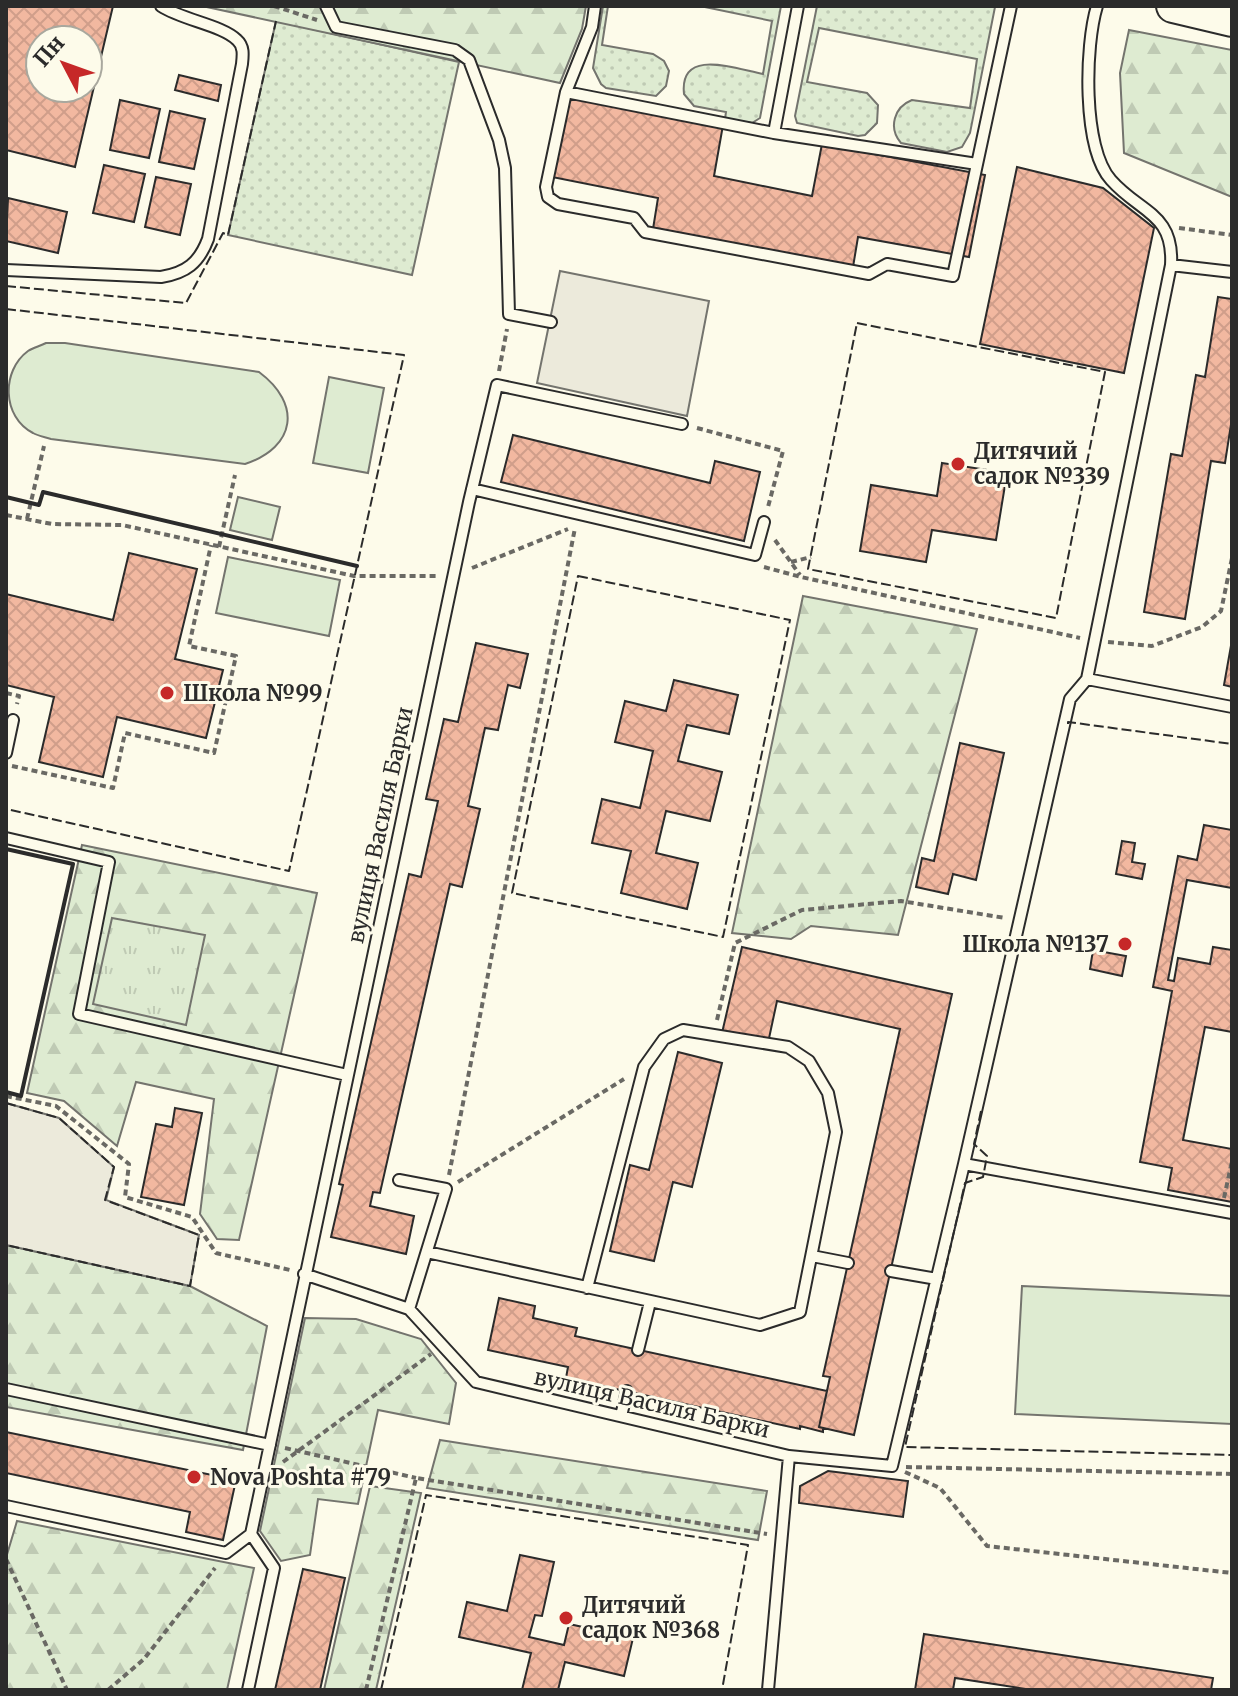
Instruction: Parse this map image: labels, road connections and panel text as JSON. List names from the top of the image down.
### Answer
{
  "streets": {
    "lane": ["вулиця Василя Барки"]
  },
  "places": [
    "Дитячий садок №339",
    "Школа №99",
    "Школа №137",
    "Nova Poshta #79",
    "Дитячий садок №368"
  ],
  "north": "top left"
}
